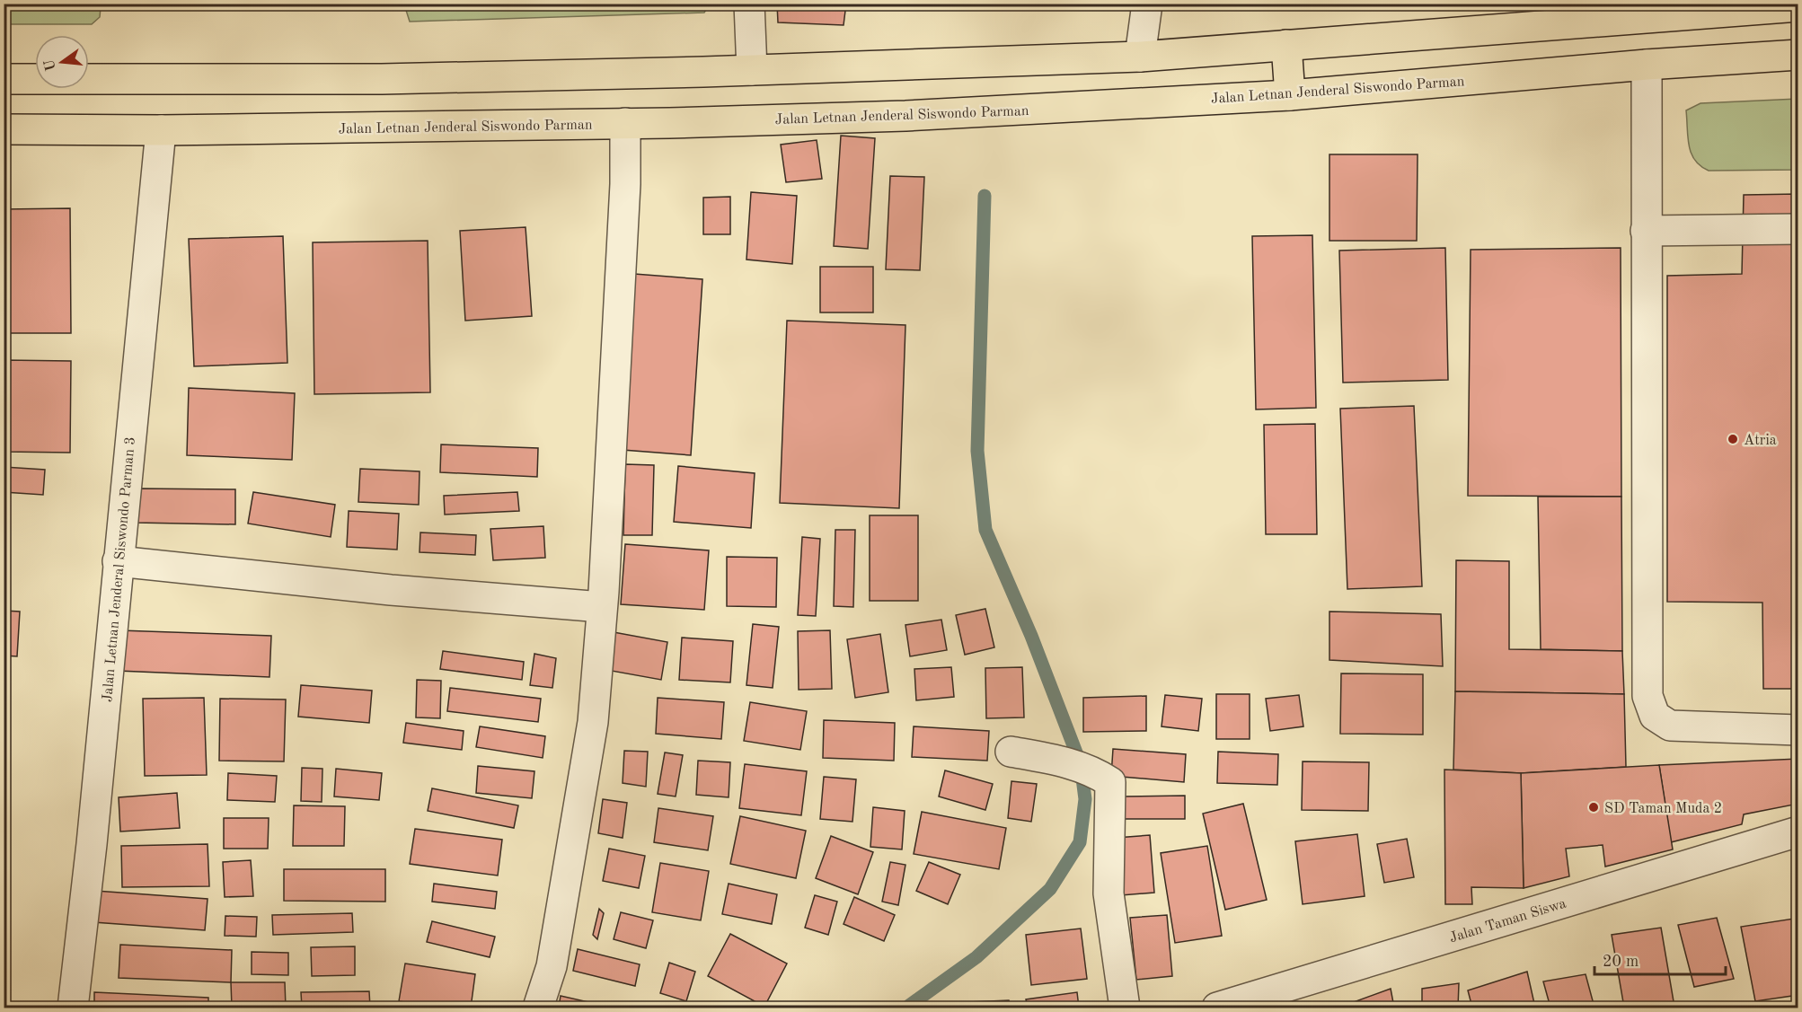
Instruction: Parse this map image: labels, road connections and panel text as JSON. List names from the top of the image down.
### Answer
{
  "streets": {
    "main road": ["Jalan Letnan Jenderal Siswondo Parman"],
    "street": ["Jalan Letnan Jenderal Siswondo Parman 3", "Jalan Taman Siswa"]
  },
  "crossings": [
    ["Jalan Letnan Jenderal Siswondo Parman", "Jalan Letnan Jenderal Siswondo Parman 3"]
  ],
  "places": ["Atria", "SD Taman Muda 2"],
  "scale_bar": "20 m",
  "north": "left"
}
